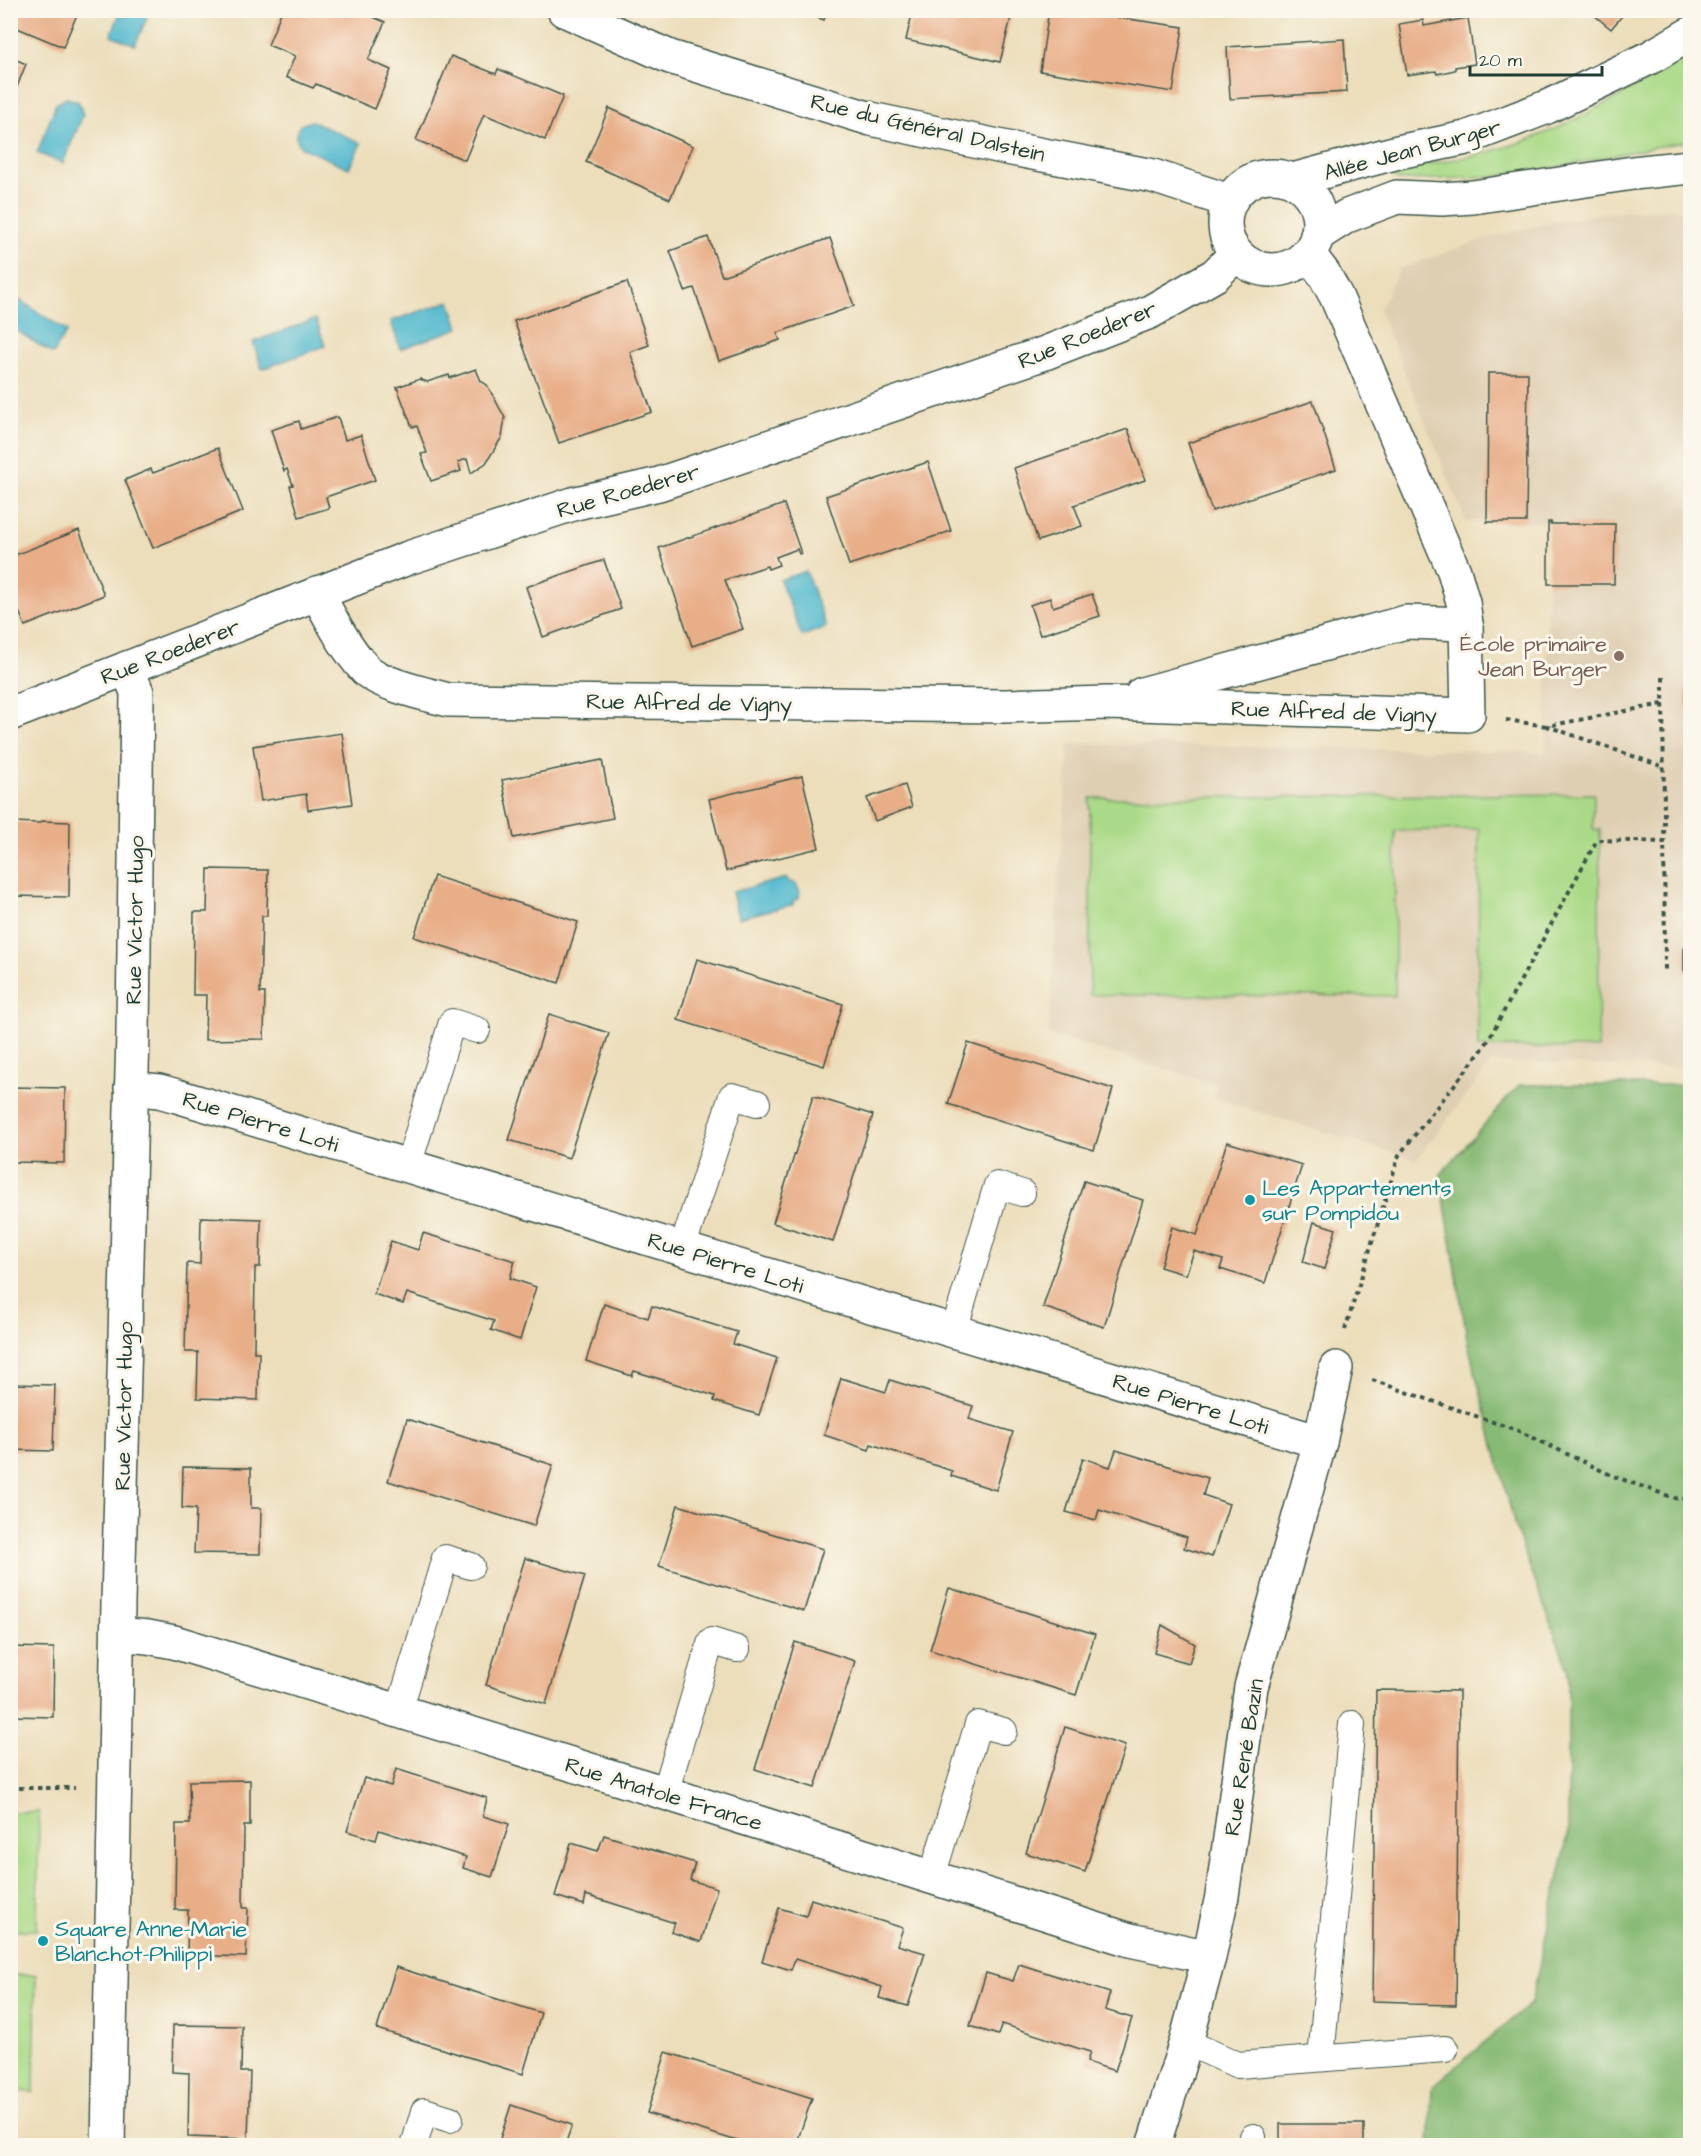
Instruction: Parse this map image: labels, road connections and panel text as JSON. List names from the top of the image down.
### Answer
{
  "streets": {
    "street": [
      "Rue du Général Dalstein",
      "Allée Jean Burger",
      "Rue Roederer",
      "Rue Alfred de Vigny",
      "Rue Victor Hugo",
      "Rue Pierre Loti",
      "Rue René Bazin",
      "Rue Anatole France"
    ]
  },
  "crossings": [
    ["Rue du Général Dalstein", "Allée Jean Burger"],
    ["Rue du Général Dalstein", "Rue Roederer"],
    ["Rue du Général Dalstein", "Rue Alfred de Vigny"],
    ["Allée Jean Burger", "Rue Roederer"],
    ["Allée Jean Burger", "Rue Alfred de Vigny"],
    ["Rue Roederer", "Rue Alfred de Vigny"],
    ["Rue Roederer", "Rue Victor Hugo"],
    ["Rue Victor Hugo", "Rue Pierre Loti"],
    ["Rue Victor Hugo", "Rue Anatole France"],
    ["Rue Pierre Loti", "Rue René Bazin"],
    ["Rue René Bazin", "Rue Anatole France"]
  ],
  "places": ["École primaire Jean Burger", "Les Appartements sur Pompidou", "Square Anne-Marie Blanchot-Philippi"],
  "scale_bar": "20 m"
}
